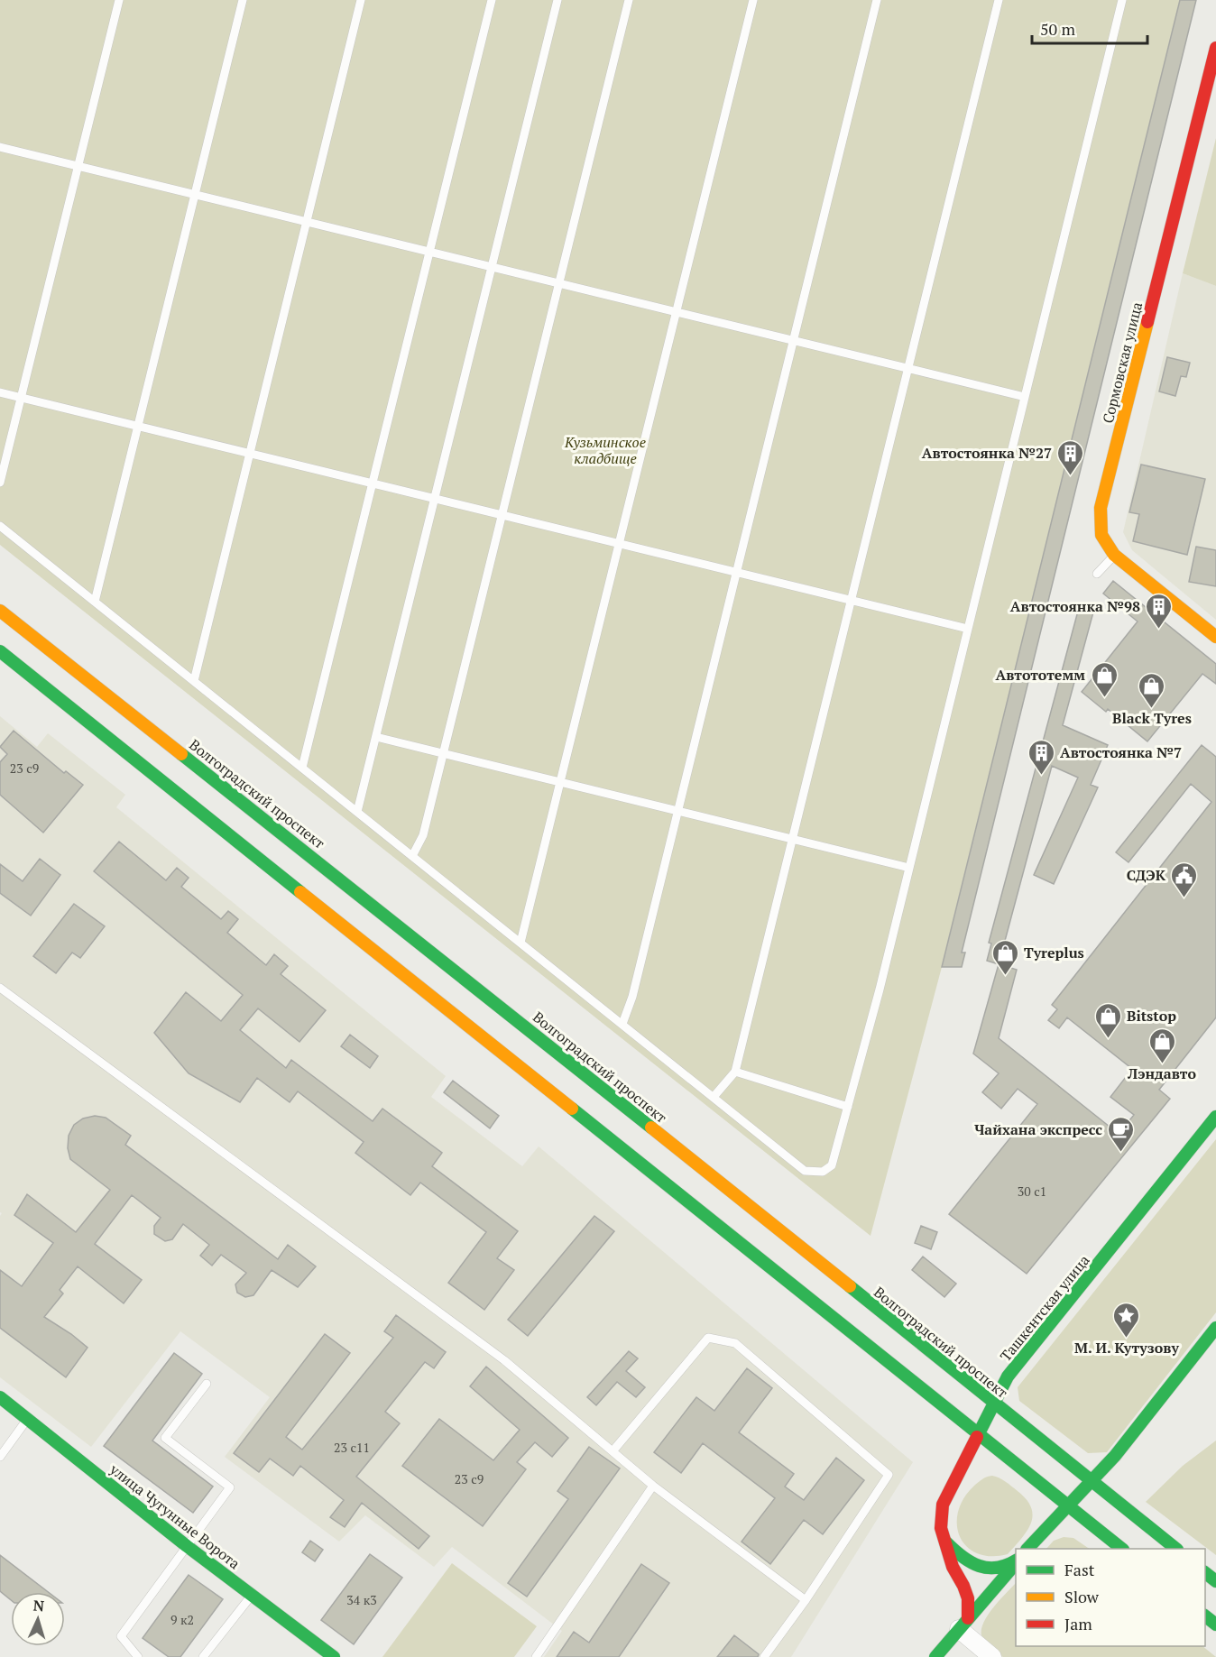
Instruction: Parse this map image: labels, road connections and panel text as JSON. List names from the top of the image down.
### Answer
{
  "streets": {
    "main road": [
      "Сормовская улица",
      "Волгоградский проспект",
      "Ташкентская улица",
      "улица Чугунные Ворота"
    ]
  },
  "crossings": [
    ["Волгоградский проспект", "Ташкентская улица"]
  ],
  "parks": ["Кузьминское кладбище"],
  "places": {
    "building": ["Автостоянка №27", "Автостоянка №98", "Автостоянка №7"],
    "shop": [
      "Автототемм",
      "Black Tyres",
      "Tyreplus",
      "Bitstop",
      "Лэндавто"
    ],
    "public building": ["СДЭК"],
    "cafe": ["Чайхана экспресс"],
    "place": ["М. И. Кутузову"]
  },
  "house_numbers": [
    "23 с9",
    "30 с1",
    "23 с11",
    "23 с9",
    "34 к3",
    "9 к2"
  ],
  "legend": ["Fast", "Slow", "Jam"],
  "scale_bar": "50 m",
  "north": "top"
}
